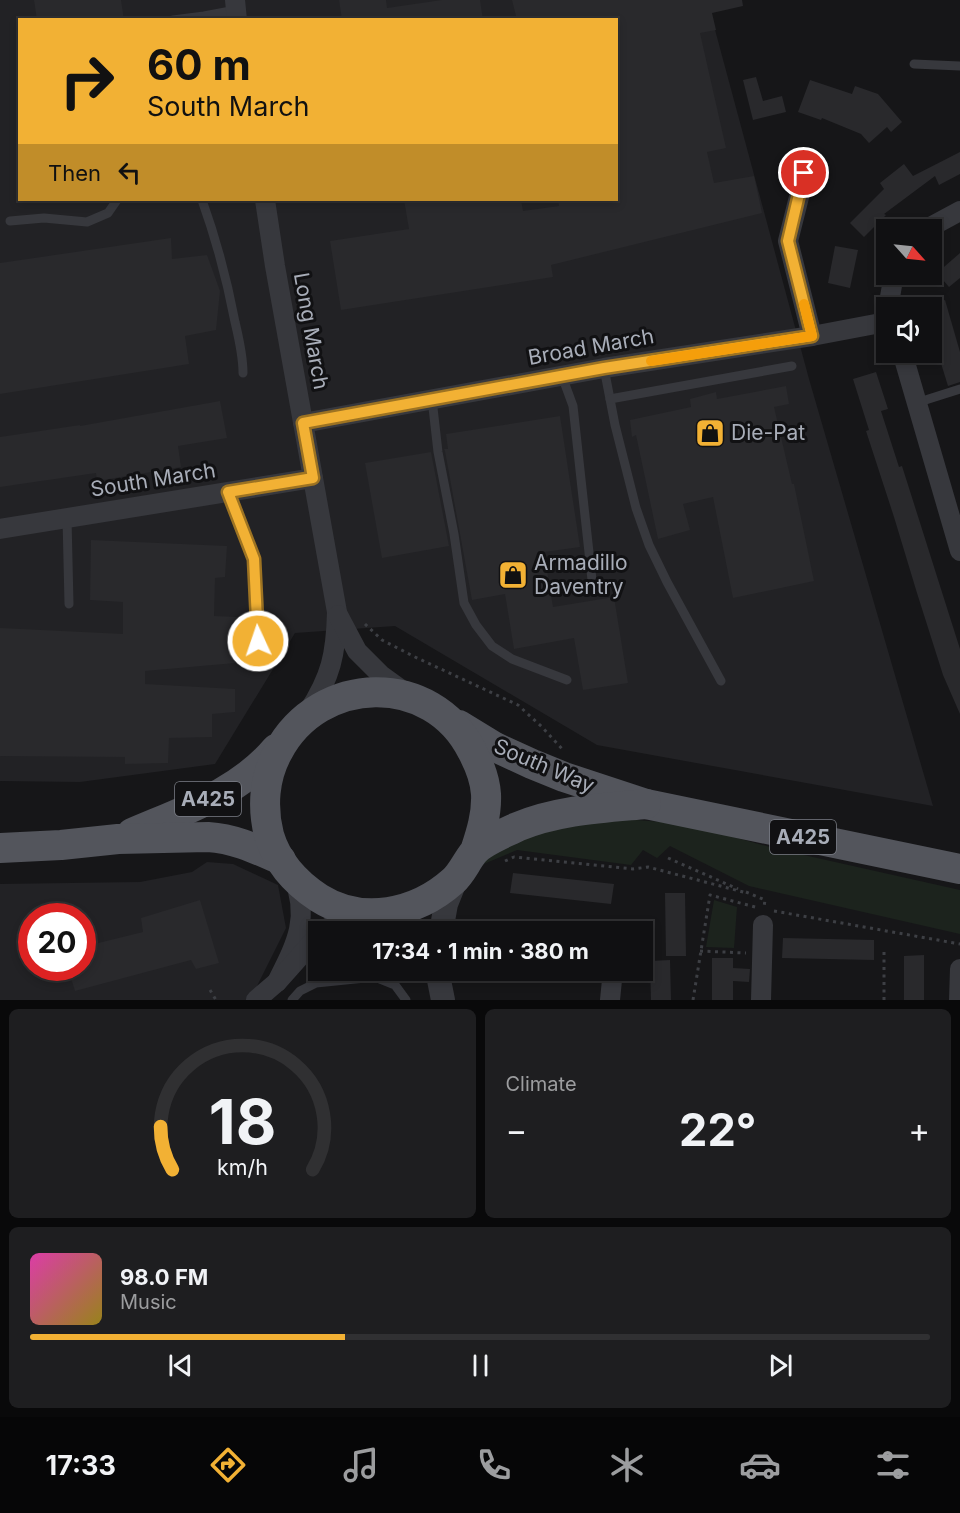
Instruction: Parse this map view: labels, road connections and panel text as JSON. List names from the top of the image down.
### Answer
{
  "streets": {
    "main road": ["South Way", "A425"],
    "street": ["Long March", "Broad March", "South March"]
  },
  "crossings": [
    ["Long March", "Broad March"],
    ["Long March", "South March"],
    ["Long March", "South Way"],
    ["South Way", "A425"]
  ],
  "places": {
    "shop": ["Die-Pat", "Armadillo Daventry"]
  },
  "north": "bottom right",
  "page": {
    "turn": ["60 m", "South March"],
    "then": "Then",
    "limit": "20",
    "trip": "17:34 · 1 min · 380 m",
    "tile": "Climate",
    "heat": ["−", "22°", "+"],
    "song": ["98.0 FM", "Music"],
    "tabs": "17:33",
    "gauge": ["18", "km/h"]
  }
}
